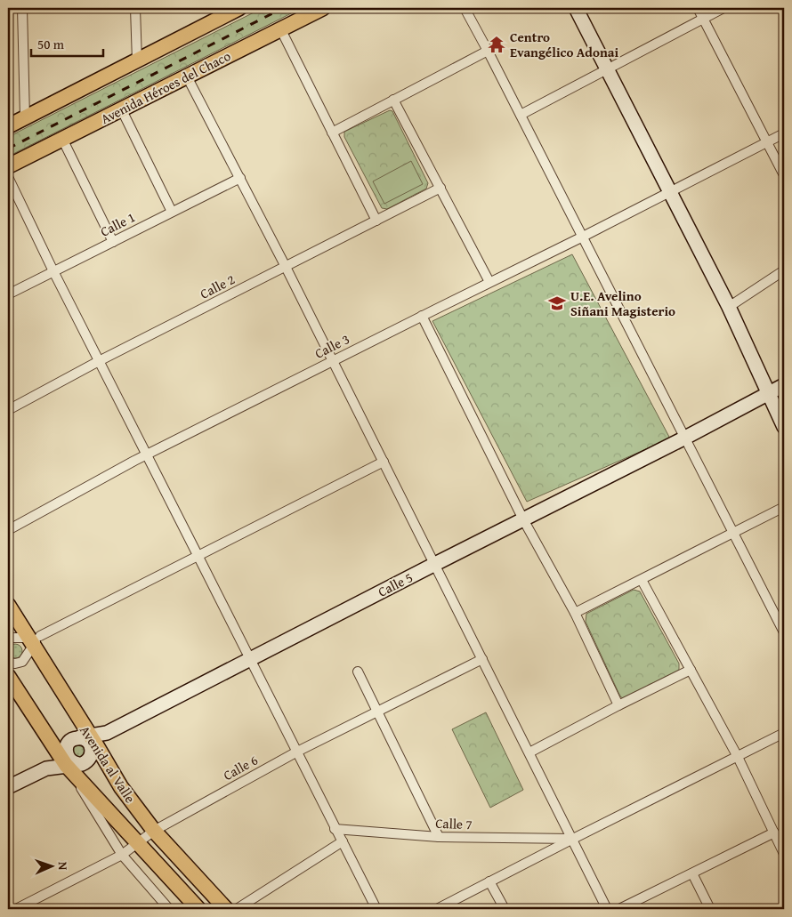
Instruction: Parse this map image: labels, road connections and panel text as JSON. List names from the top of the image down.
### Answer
{
  "streets": {
    "main road": ["Avenida Héroes del Chaco", "Calle 5", "Avenida al Valle"],
    "street": [
      "Calle 1",
      "Calle 2",
      "Calle 3",
      "Calle 6",
      "Calle 7"
    ]
  },
  "crossings": [
    ["Calle 5", "Avenida al Valle"],
    ["Avenida al Valle", "Calle 6"]
  ],
  "places": {
    "temple": ["Centro Evangélico Adonai"],
    "school or university": ["U.E. Avelino Siñani Magisterio"]
  },
  "scale_bar": "50 m",
  "north": "right"
}
